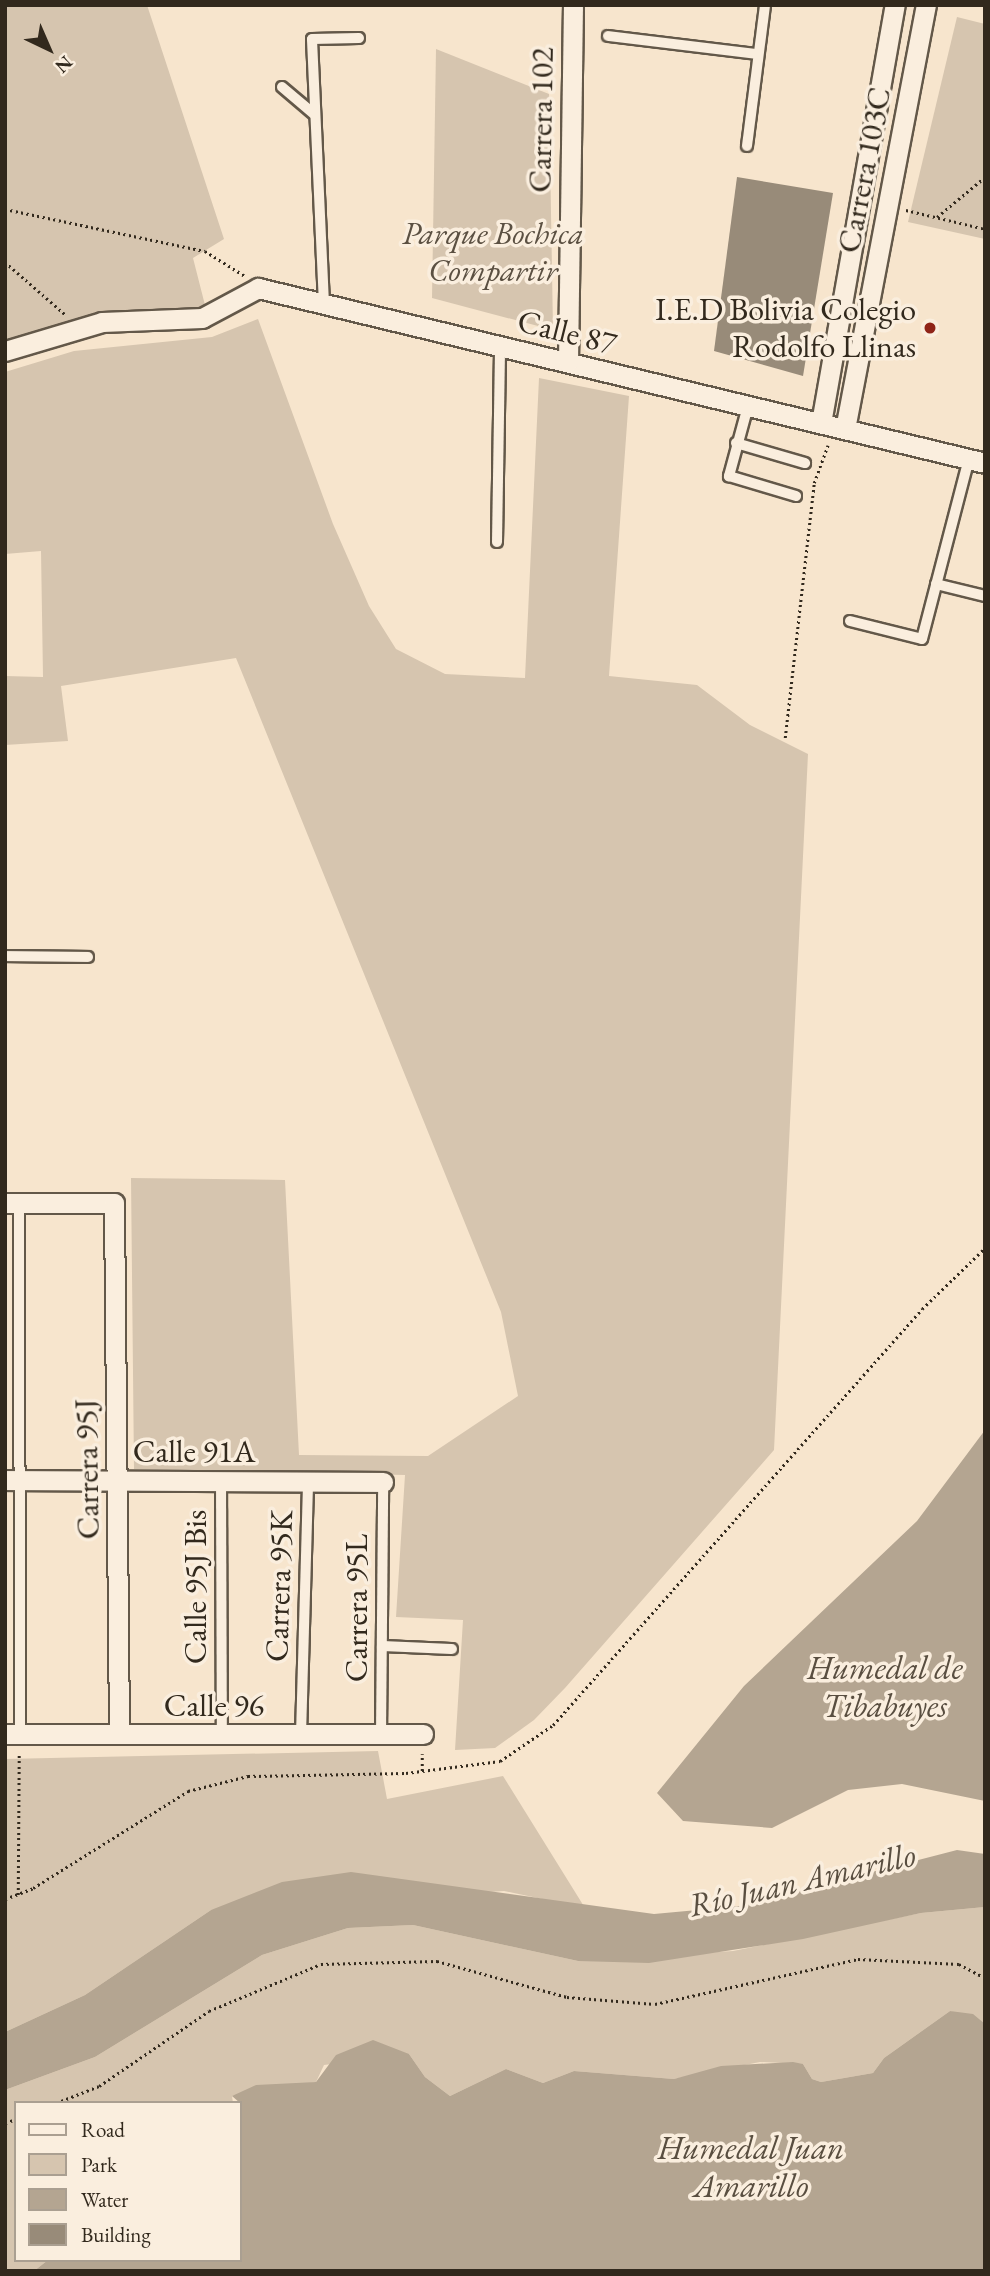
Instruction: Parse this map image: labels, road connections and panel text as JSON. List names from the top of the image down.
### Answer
{
  "streets": {
    "street": [
      "Carrera 102",
      "Carrera 103C",
      "Calle 87",
      "Calle 91A",
      "Carrera 95J",
      "Calle 96"
    ],
    "lane": ["Carrera 95K", "Calle 95J Bis", "Carrera 95L"]
  },
  "crossings": [
    ["Carrera 102", "Calle 87"],
    ["Carrera 103C", "Calle 87"],
    ["Calle 91A", "Carrera 95J"],
    ["Calle 91A", "Carrera 95K"],
    ["Calle 91A", "Calle 95J Bis"],
    ["Calle 91A", "Carrera 95L"],
    ["Carrera 95J", "Calle 96"],
    ["Carrera 95K", "Calle 96"],
    ["Calle 95J Bis", "Calle 96"],
    ["Carrera 95L", "Calle 96"]
  ],
  "water": ["Humedal de Tibabuyes", "Río Juan Amarillo", "Humedal Juan Amarillo"],
  "parks": ["Parque Bochica Compartir"],
  "places": ["I.E.D Bolivia Colegio Rodolfo Llinas"],
  "legend": [
    "Road",
    "Park",
    "Water",
    "Building"
  ],
  "north": "bottom right"
}
